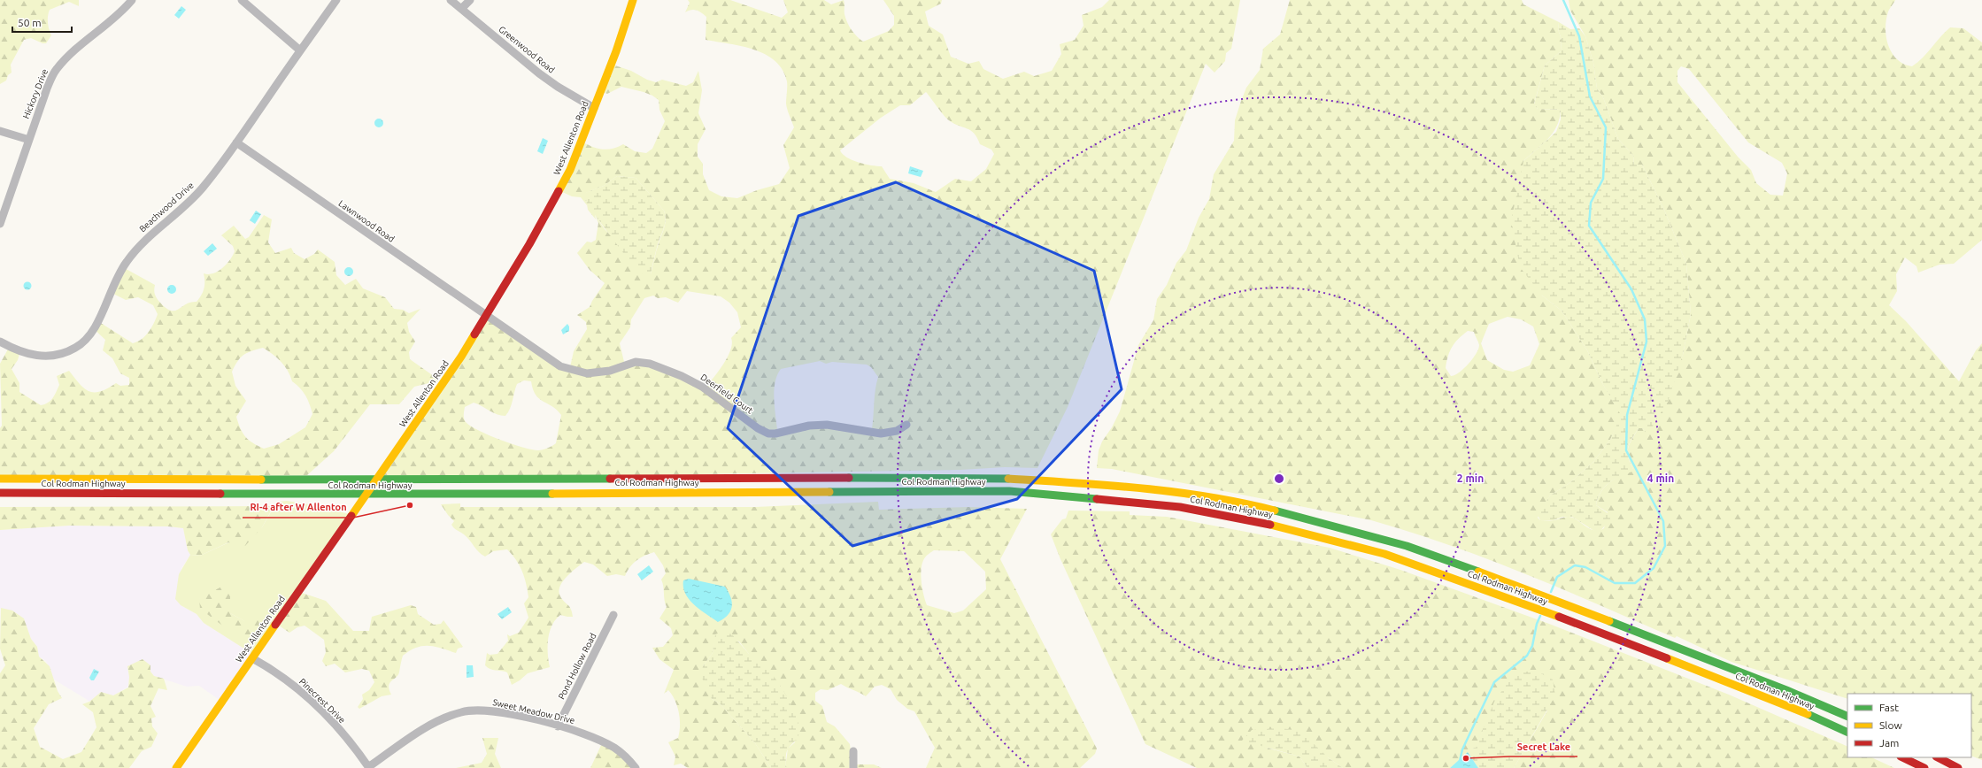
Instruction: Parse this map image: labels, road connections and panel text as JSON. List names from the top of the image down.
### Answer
{
  "streets": {
    "main road": ["West Allenton Road", "Col Rodman Highway"],
    "street": [
      "Greenwood Road",
      "Hickory Drive",
      "Beachwood Drive",
      "Lawnwood Road",
      "Deerfield Court",
      "Pond Hollow Road",
      "Pinecrest Drive",
      "Sweet Meadow Drive"
    ]
  },
  "crossings": [
    ["Greenwood Road", "West Allenton Road"],
    ["West Allenton Road", "Lawnwood Road"],
    ["West Allenton Road", "Deerfield Court"],
    ["West Allenton Road", "Col Rodman Highway"],
    ["West Allenton Road", "Pinecrest Drive"],
    ["Beachwood Drive", "Lawnwood Road"],
    ["Lawnwood Road", "Deerfield Court"],
    ["Pond Hollow Road", "Sweet Meadow Drive"],
    ["Pinecrest Drive", "Sweet Meadow Drive"]
  ],
  "places": ["RI-4 after W Allenton", "Secret Lake"],
  "legend": ["Fast", "Slow", "Jam"],
  "scale_bar": "50 m",
  "rings": ["2 min", "4 min"]
}
